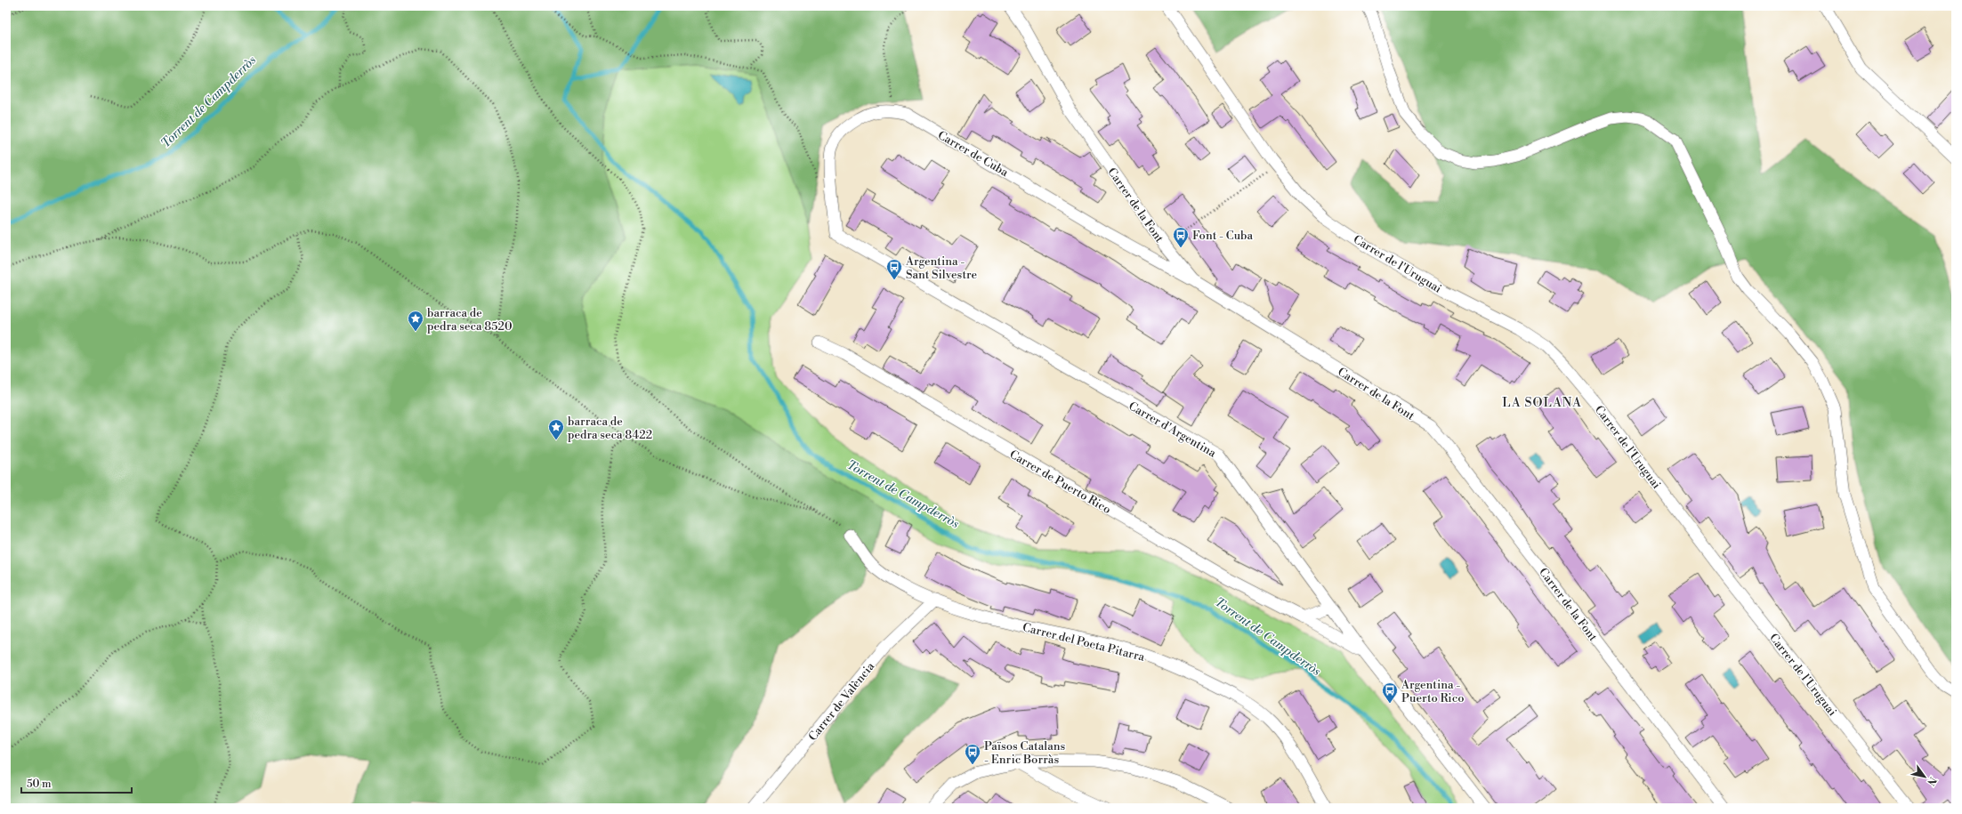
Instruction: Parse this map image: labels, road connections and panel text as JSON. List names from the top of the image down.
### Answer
{
  "streets": {
    "street": [
      "Carrer de Cuba",
      "Carrer de la Font",
      "Carrer de l'Uruguai",
      "Carrer d'Argentina",
      "Carrer de Puerto Rico",
      "Carrer del Poeta Pitarra",
      "Carrer de València"
    ]
  },
  "crossings": [
    ["Carrer de Cuba", "Carrer de la Font"],
    ["Carrer de Cuba", "Carrer d'Argentina"],
    ["Carrer d'Argentina", "Carrer de Puerto Rico"],
    ["Carrer del Poeta Pitarra", "Carrer de València"]
  ],
  "districts": ["LA SOLANA"],
  "water": ["Torrent de Campderròs"],
  "places": {
    "bus stop": [
      "Font - Cuba",
      "Argentina - Sant Silvestre",
      "Argentina - Puerto Rico",
      "Països Catalans - Enric Borràs"
    ],
    "place": ["barraca de pedra seca 8520", "barraca de pedra seca 8422"]
  },
  "scale_bar": "50 m",
  "north": "bottom right"
}
